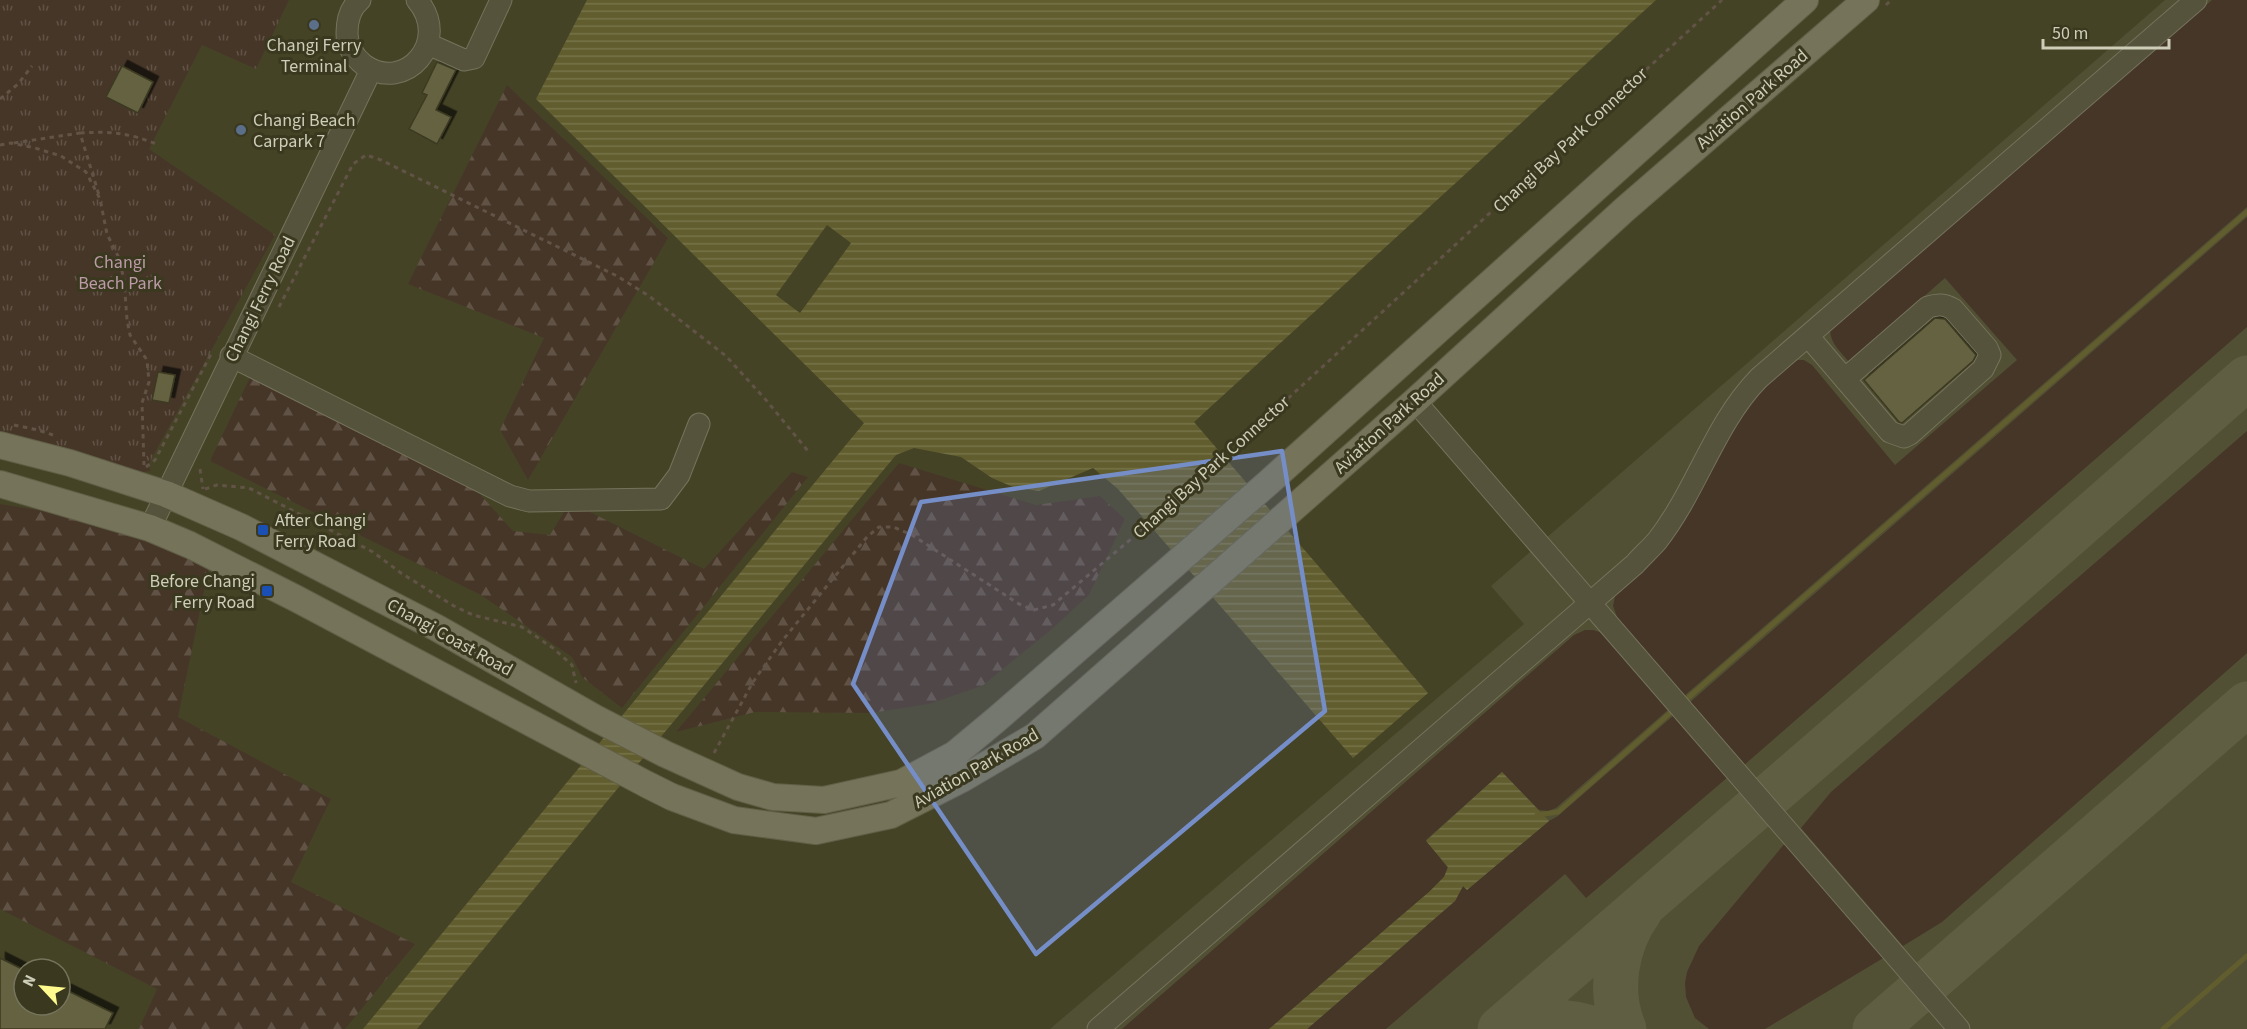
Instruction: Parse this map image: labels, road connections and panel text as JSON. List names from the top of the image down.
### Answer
{
  "streets": {
    "main road": ["Aviation Park Road", "Changi Coast Road"],
    "street": ["Changi Ferry Road"],
    "path": ["Changi Bay Park Connector"]
  },
  "crossings": [
    ["Aviation Park Road", "Changi Coast Road"],
    ["Changi Ferry Road", "Changi Coast Road"]
  ],
  "parks": ["Changi Beach Park"],
  "places": {
    "other": ["Changi Ferry Terminal", "Changi Beach Carpark 7"],
    "transit": ["After Changi Ferry Road", "Before Changi Ferry Road"]
  },
  "scale_bar": "50 m",
  "north": "top left"
}
